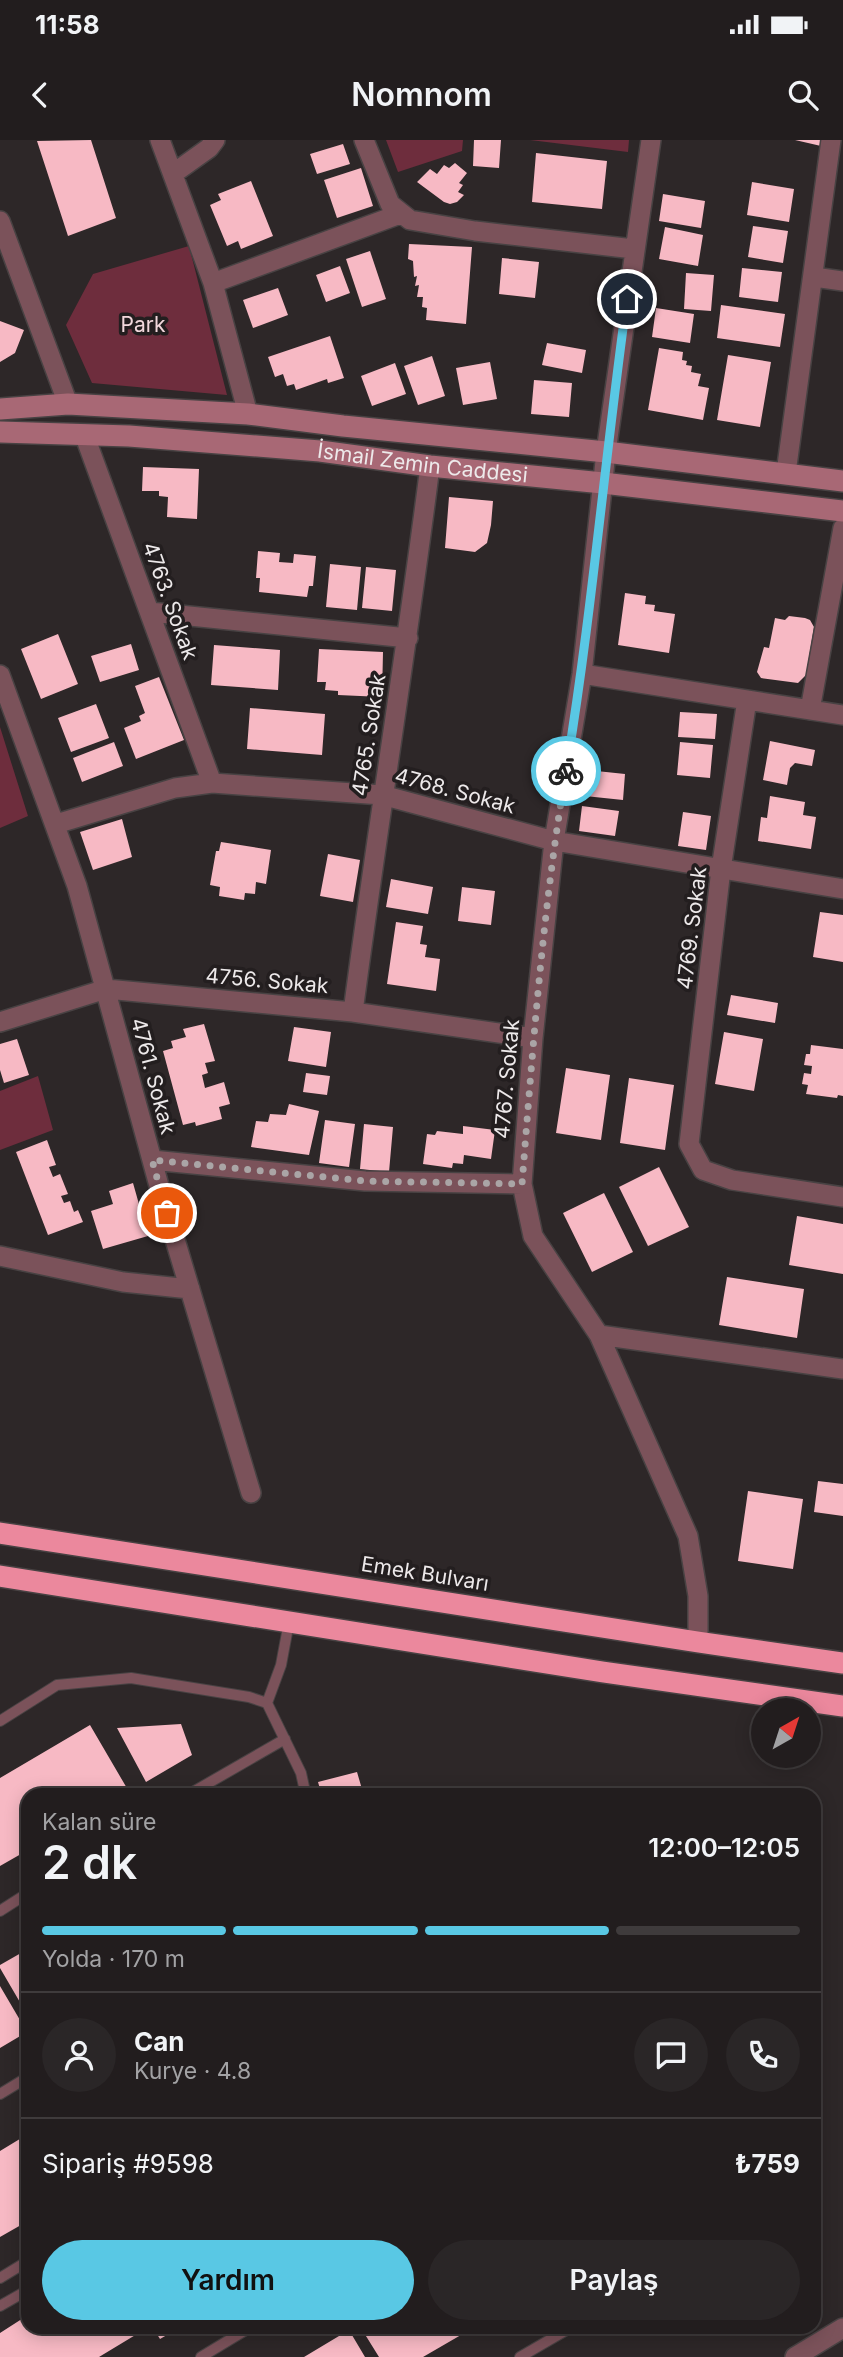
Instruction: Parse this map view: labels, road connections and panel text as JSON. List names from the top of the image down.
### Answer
{
  "streets": {
    "highway": ["Emek Bulvarı"],
    "main road": ["İsmail Zemin Caddesi"],
    "street": [
      "4763. Sokak",
      "4765. Sokak",
      "4768. Sokak",
      "4769. Sokak",
      "4756. Sokak",
      "4761. Sokak",
      "4767. Sokak"
    ]
  },
  "crossings": [
    ["İsmail Zemin Caddesi", "4763. Sokak"],
    ["İsmail Zemin Caddesi", "4765. Sokak"],
    ["İsmail Zemin Caddesi", "4767. Sokak"],
    ["4763. Sokak", "4768. Sokak"],
    ["4765. Sokak", "4768. Sokak"],
    ["4765. Sokak", "4756. Sokak"],
    ["4768. Sokak", "4769. Sokak"],
    ["4768. Sokak", "4761. Sokak"],
    ["4768. Sokak", "4767. Sokak"],
    ["4756. Sokak", "4761. Sokak"],
    ["4756. Sokak", "4767. Sokak"],
    ["4767. Sokak", "Emek Bulvarı"]
  ],
  "parks": ["Park"],
  "north": "top right",
  "page": {
    "status": "11:58",
    "header": "Nomnom",
    "heading": ["2 dk", "Kalan süre", "12:00–12:05"],
    "panel": [
      "Can",
      "Kurye · 4.8",
      "Sipariş #9598",
      "₺759"
    ],
    "bar": "Yolda · 170 m",
    "buttons": ["Yardım", "Paylaş"]
  }
}
